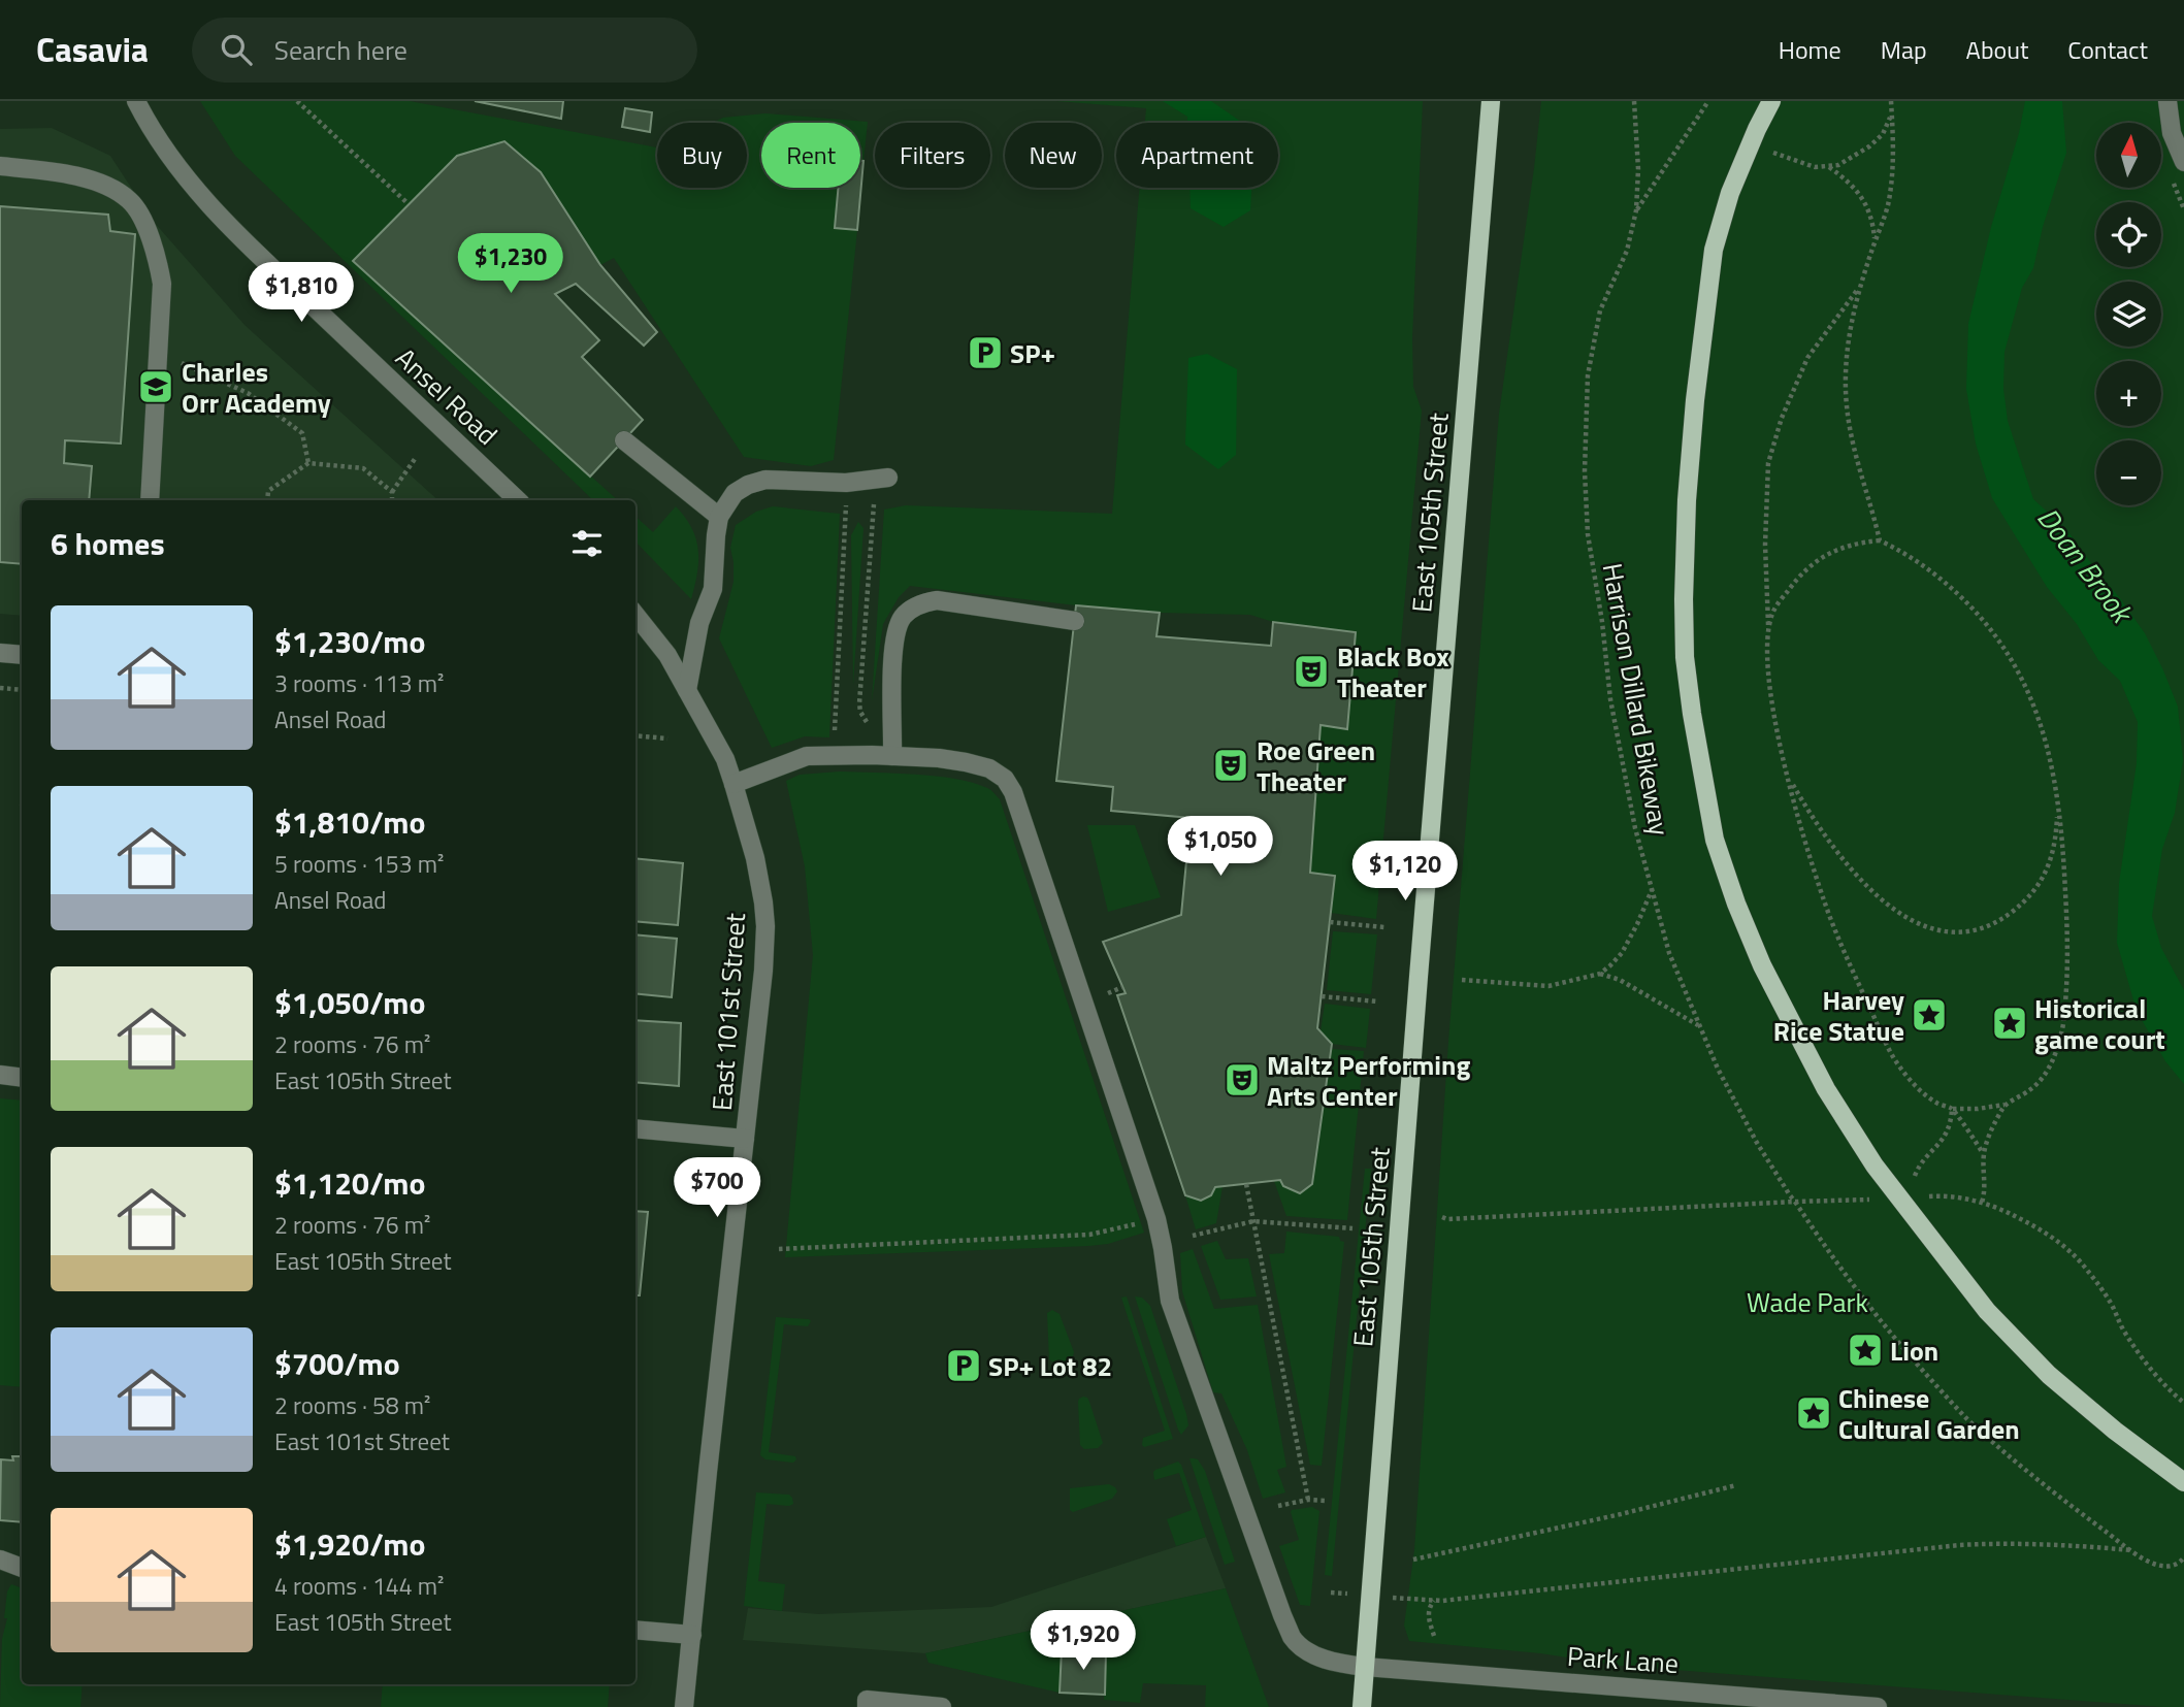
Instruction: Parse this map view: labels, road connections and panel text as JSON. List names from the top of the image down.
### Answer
{
  "streets": {
    "main road": ["East 105th Street"],
    "street": ["Ansel Road", "East 101st Street", "Park Lane"],
    "path": ["Harrison Dillard Bikeway"]
  },
  "crossings": [
    ["East 105th Street", "Park Lane"],
    ["East 101st Street", "Park Lane"]
  ],
  "water": ["Doan Brook"],
  "parks": ["Wade Park"],
  "places": {
    "parking": ["SP+", "SP+ Lot 82"],
    "school or university": ["Charles Orr Academy"],
    "theatre": ["Black Box Theater", "Roe Green Theater", "Maltz Performing Arts Center"],
    "place": [
      "Harvey Rice Statue",
      "Historical game court",
      "Lion",
      "Chinese Cultural Garden"
    ]
  },
  "north": "top",
  "page": {
    "header": "Casavia",
    "search": "Search here",
    "nav": [
      "Home",
      "Map",
      "About",
      "Contact"
    ],
    "map_buttons": ["+", "−"],
    "chip": [
      "Buy",
      "Rent",
      "Filters",
      "New",
      "Apartment"
    ],
    "price": [
      "$1,230",
      "$1,810",
      "$1,050",
      "$1,120",
      "$700",
      "$1,920"
    ],
    "heading": "6 homes",
    "list": [
      {
        "name": "$1,230/mo",
        "note": "3 rooms · 113 m² · Ansel Road"
      },
      {
        "name": "$1,810/mo",
        "note": "5 rooms · 153 m² · Ansel Road"
      },
      {
        "name": "$1,050/mo",
        "note": "2 rooms · 76 m² · East 105th Street"
      },
      {
        "name": "$1,120/mo",
        "note": "2 rooms · 76 m² · East 105th Street"
      },
      {
        "name": "$700/mo",
        "note": "2 rooms · 58 m² · East 101st Street"
      },
      {
        "name": "$1,920/mo",
        "note": "4 rooms · 144 m² · East 105th Street"
      }
    ]
  }
}
